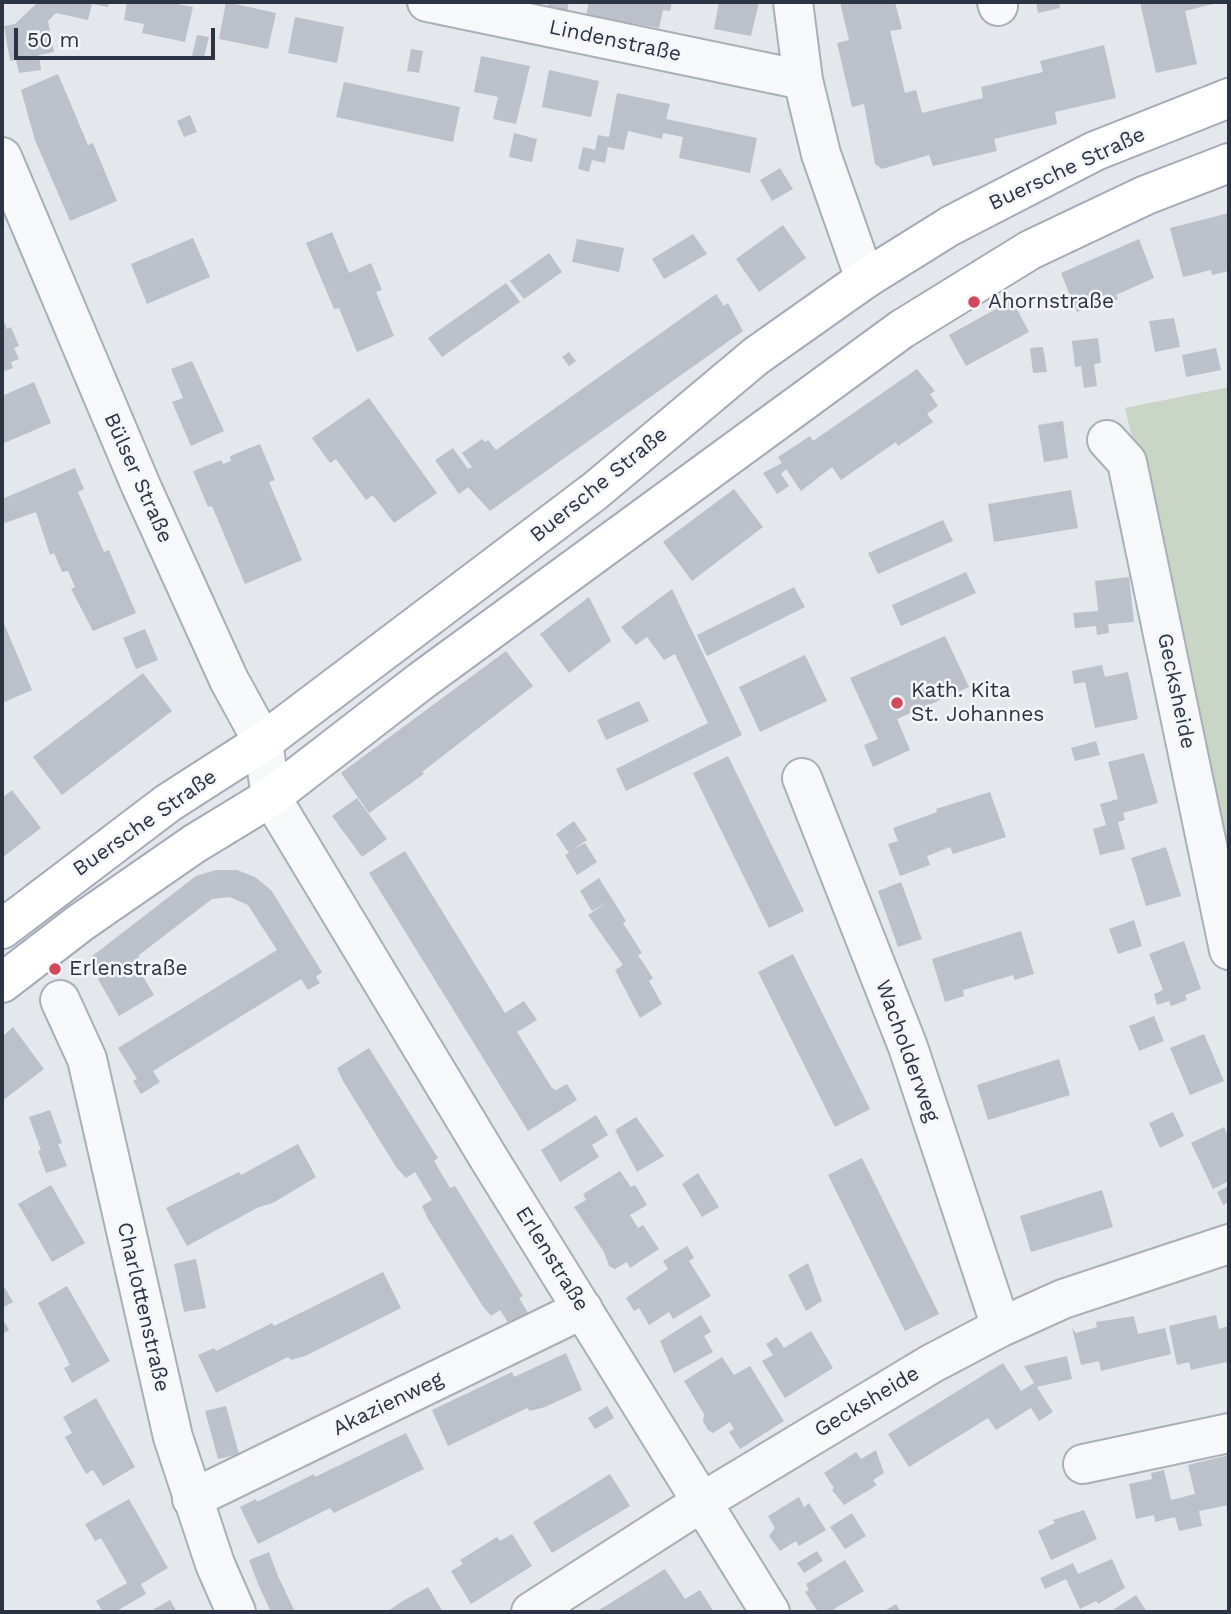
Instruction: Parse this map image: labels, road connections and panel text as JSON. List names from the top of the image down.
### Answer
{
  "streets": {
    "main road": ["Buersche Straße"],
    "street": [
      "Lindenstraße",
      "Bülser Straße",
      "Gecksheide",
      "Wacholderweg",
      "Erlenstraße",
      "Charlottenstraße",
      "Akazienweg"
    ]
  },
  "crossings": [
    ["Buersche Straße", "Bülser Straße"],
    ["Bülser Straße", "Erlenstraße"],
    ["Gecksheide", "Wacholderweg"],
    ["Gecksheide", "Erlenstraße"],
    ["Erlenstraße", "Akazienweg"],
    ["Charlottenstraße", "Akazienweg"]
  ],
  "places": ["Ahornstraße", "Kath. Kita St. Johannes", "Erlenstraße"],
  "scale_bar": "50 m"
}
